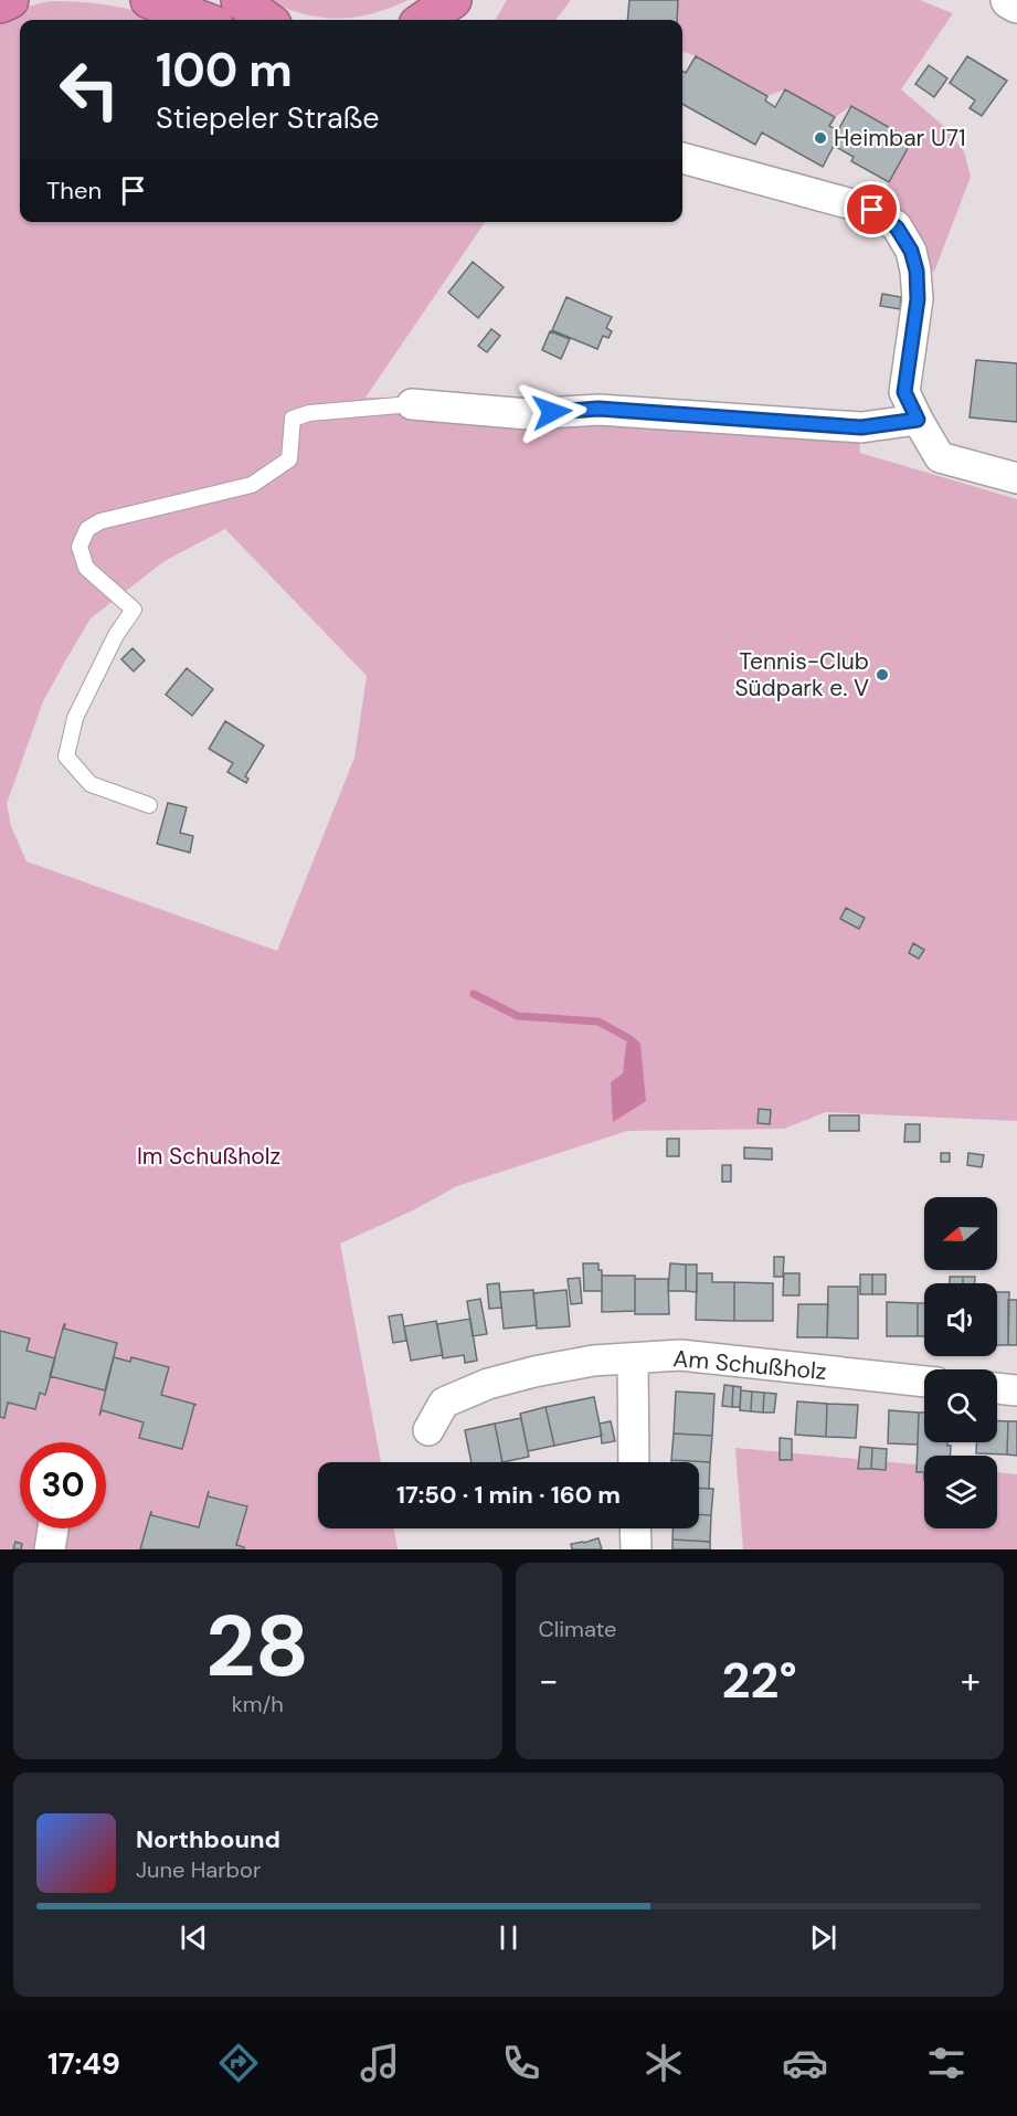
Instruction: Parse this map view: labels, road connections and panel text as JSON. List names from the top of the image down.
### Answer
{
  "streets": {
    "street": ["Am Schußholz"]
  },
  "parks": ["Im Schußholz"],
  "places": ["Heimbar U71", "Tennis-Club Südpark e. V"],
  "north": "left",
  "page": {
    "turn": ["100 m", "Stiepeler Straße"],
    "then": "Then",
    "limit": "30",
    "trip": "17:50 · 1 min · 160 m",
    "tile": [
      ["28", "km/h"],
      "Climate"
    ],
    "heat": ["−", "22°", "+"],
    "song": ["Northbound", "June Harbor"],
    "tabs": "17:49"
  }
}
